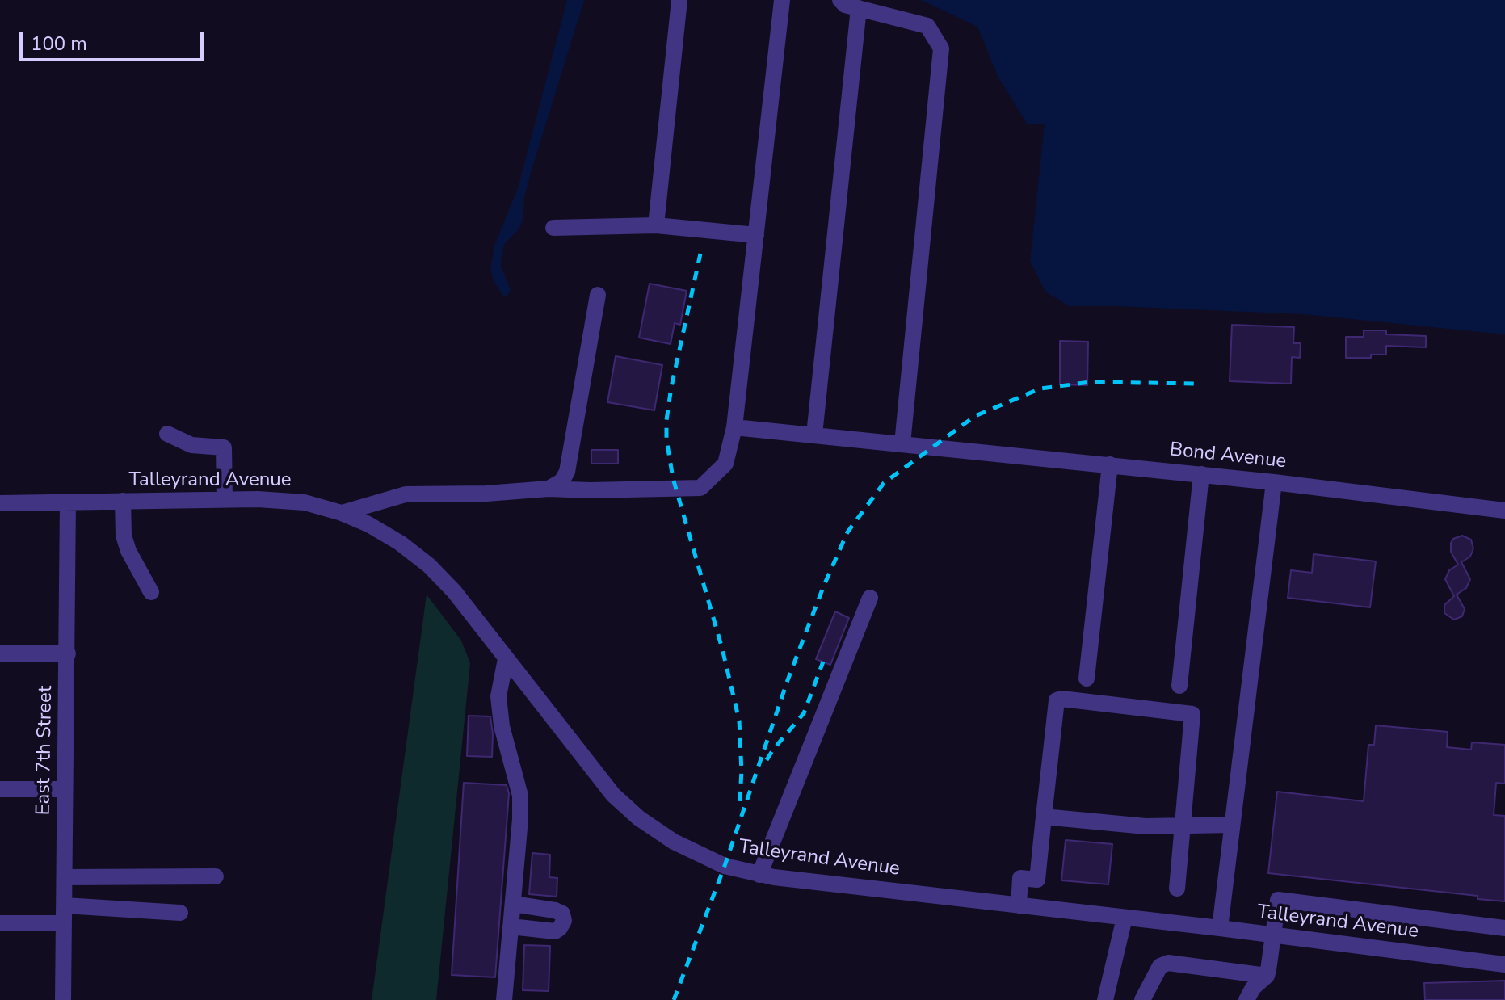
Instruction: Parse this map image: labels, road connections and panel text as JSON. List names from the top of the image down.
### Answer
{
  "streets": {
    "street": ["Bond Avenue", "Talleyrand Avenue", "East 7th Street"]
  },
  "crossings": [
    ["Talleyrand Avenue", "East 7th Street"]
  ],
  "scale_bar": "100 m"
}
